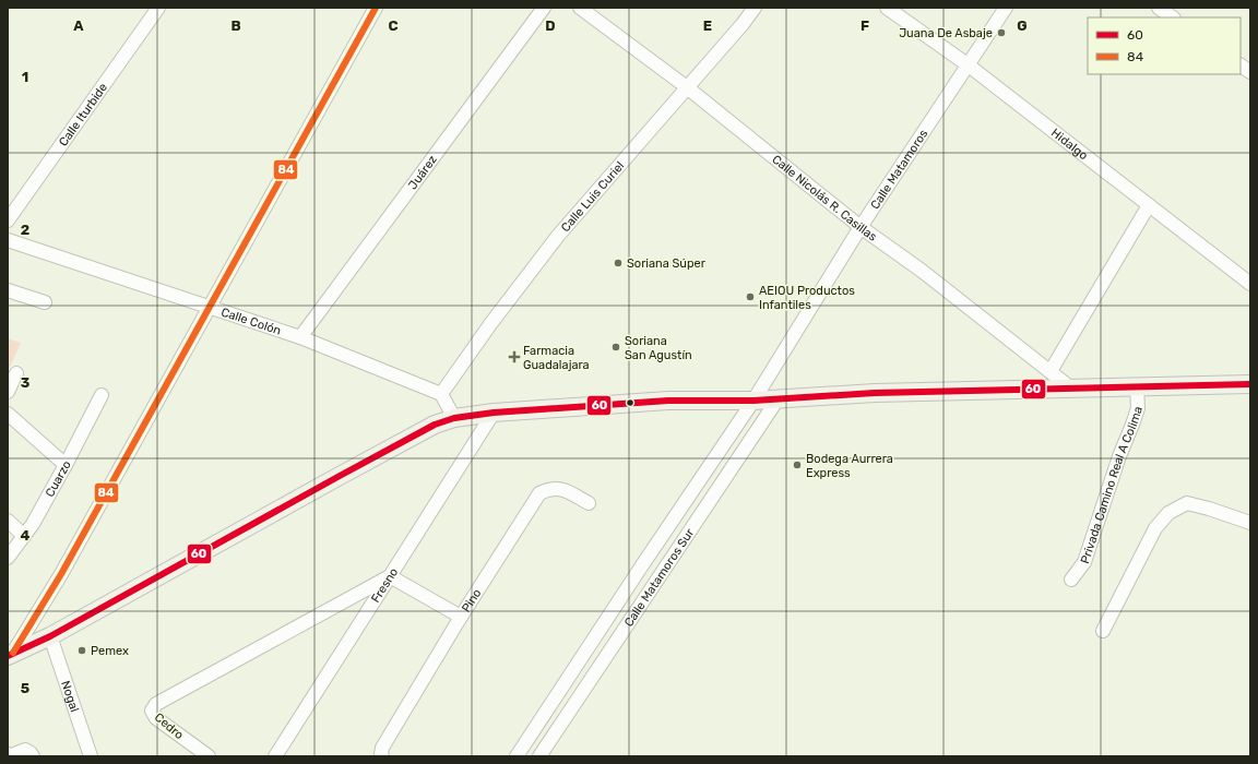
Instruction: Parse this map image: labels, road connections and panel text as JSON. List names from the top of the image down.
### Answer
{
  "streets": {
    "street": [
      "Calle Iturbide",
      "Hidalgo",
      "Calle Matamoros",
      "Juárez",
      "Calle Luis Curiel",
      "Calle Nicolás R. Casillas",
      "Calle Colón",
      "Cuarzo",
      "Privada Camino Real A Colima",
      "Calle Matamoros Sur",
      "Fresno",
      "Pino",
      "Nogal",
      "Cedro"
    ]
  },
  "crossings": [
    ["Hidalgo", "Calle Matamoros"],
    ["Calle Matamoros", "Calle Nicolás R. Casillas"],
    ["Calle Matamoros", "Calle Matamoros Sur"],
    ["Juárez", "Calle Colón"],
    ["Calle Luis Curiel", "Calle Nicolás R. Casillas"],
    ["Calle Luis Curiel", "Calle Colón"],
    ["Fresno", "Cedro"]
  ],
  "places": {
    "other": [
      "Juana De Asbaje",
      "Soriana Súper",
      "AEIOU Productos Infantiles",
      "Soriana San Agustín",
      "Bodega Aurrera Express",
      "Pemex"
    ],
    "health": ["Farmacia Guadalajara"]
  },
  "lines": ["transit line 84", "transit line 60"],
  "legend": ["60", "84"],
  "grid": {
    "columns": [
      "A",
      "B",
      "C",
      "D",
      "E",
      "F",
      "G"
    ],
    "rows": [
      "1",
      "2",
      "3",
      "4",
      "5"
    ]
  }
}
